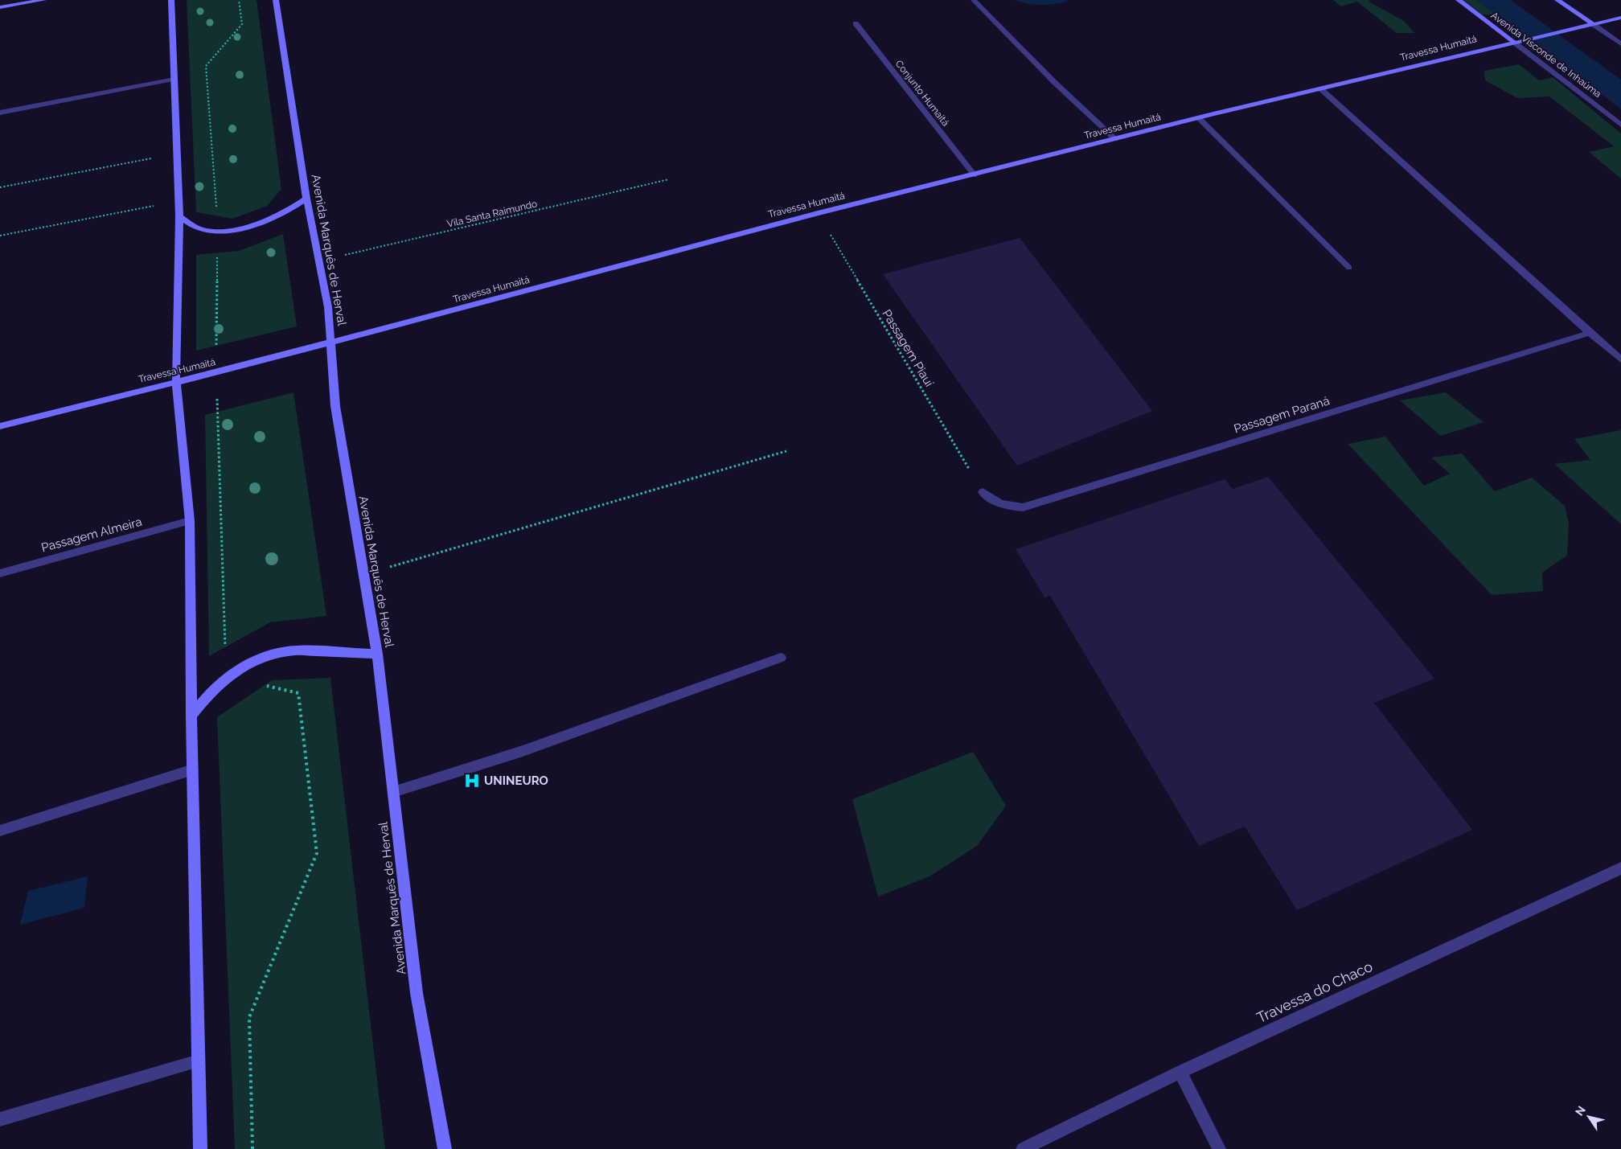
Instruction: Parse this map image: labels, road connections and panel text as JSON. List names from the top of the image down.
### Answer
{
  "streets": {
    "main road": ["Travessa Humaitá", "Avenida Visconde de Inhaúma", "Avenida Marquês de Herval"],
    "street": [
      "Conjunto Humaitá",
      "Passagem Paraná",
      "Passagem Almeira",
      "Travessa do Chaco"
    ],
    "path": ["Vila Santa Raimundo", "Passagem Piauí"]
  },
  "crossings": [
    ["Travessa Humaitá", "Avenida Visconde de Inhaúma"],
    ["Travessa Humaitá", "Conjunto Humaitá"],
    ["Travessa Humaitá", "Avenida Marquês de Herval"],
    ["Travessa Humaitá", "Passagem Piauí"],
    ["Vila Santa Raimundo", "Avenida Marquês de Herval"],
    ["Passagem Piauí", "Passagem Paraná"]
  ],
  "places": {
    "hospital": ["UNINEURO"]
  },
  "north": "top left"
}
